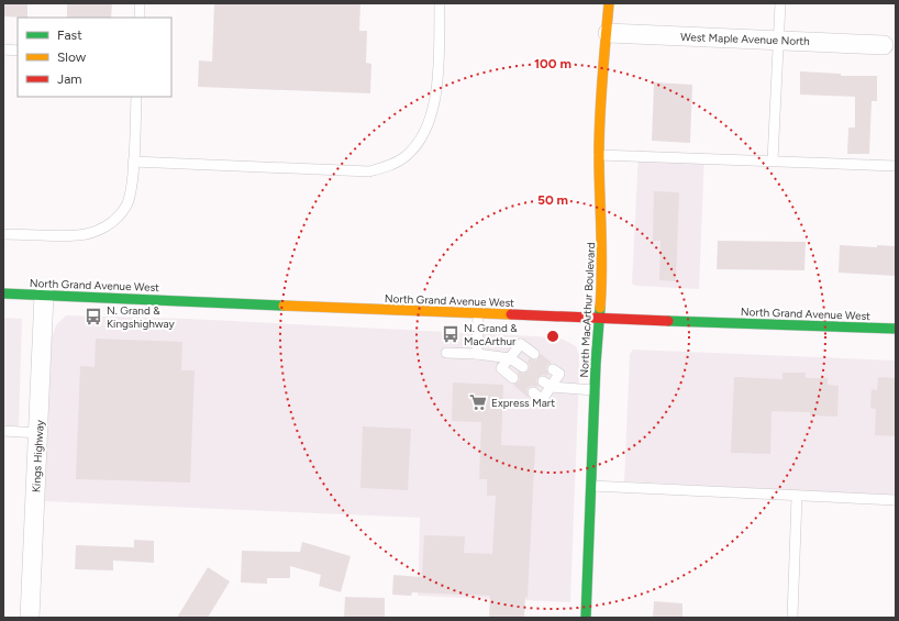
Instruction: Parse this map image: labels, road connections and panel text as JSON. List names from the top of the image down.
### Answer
{
  "streets": {
    "main road": ["North Grand Avenue West", "North MacArthur Boulevard"],
    "street": ["West Maple Avenue North", "Kings Highway"]
  },
  "crossings": [
    ["West Maple Avenue North", "North MacArthur Boulevard"],
    ["North Grand Avenue West", "North MacArthur Boulevard"],
    ["North Grand Avenue West", "Kings Highway"]
  ],
  "places": {
    "bus stop": ["N. Grand & Kingshighway", "N. Grand & MacArthur"],
    "supermarket": ["Express Mart"]
  },
  "legend": ["Fast", "Slow", "Jam"],
  "rings": ["100 m", "50 m"]
}
